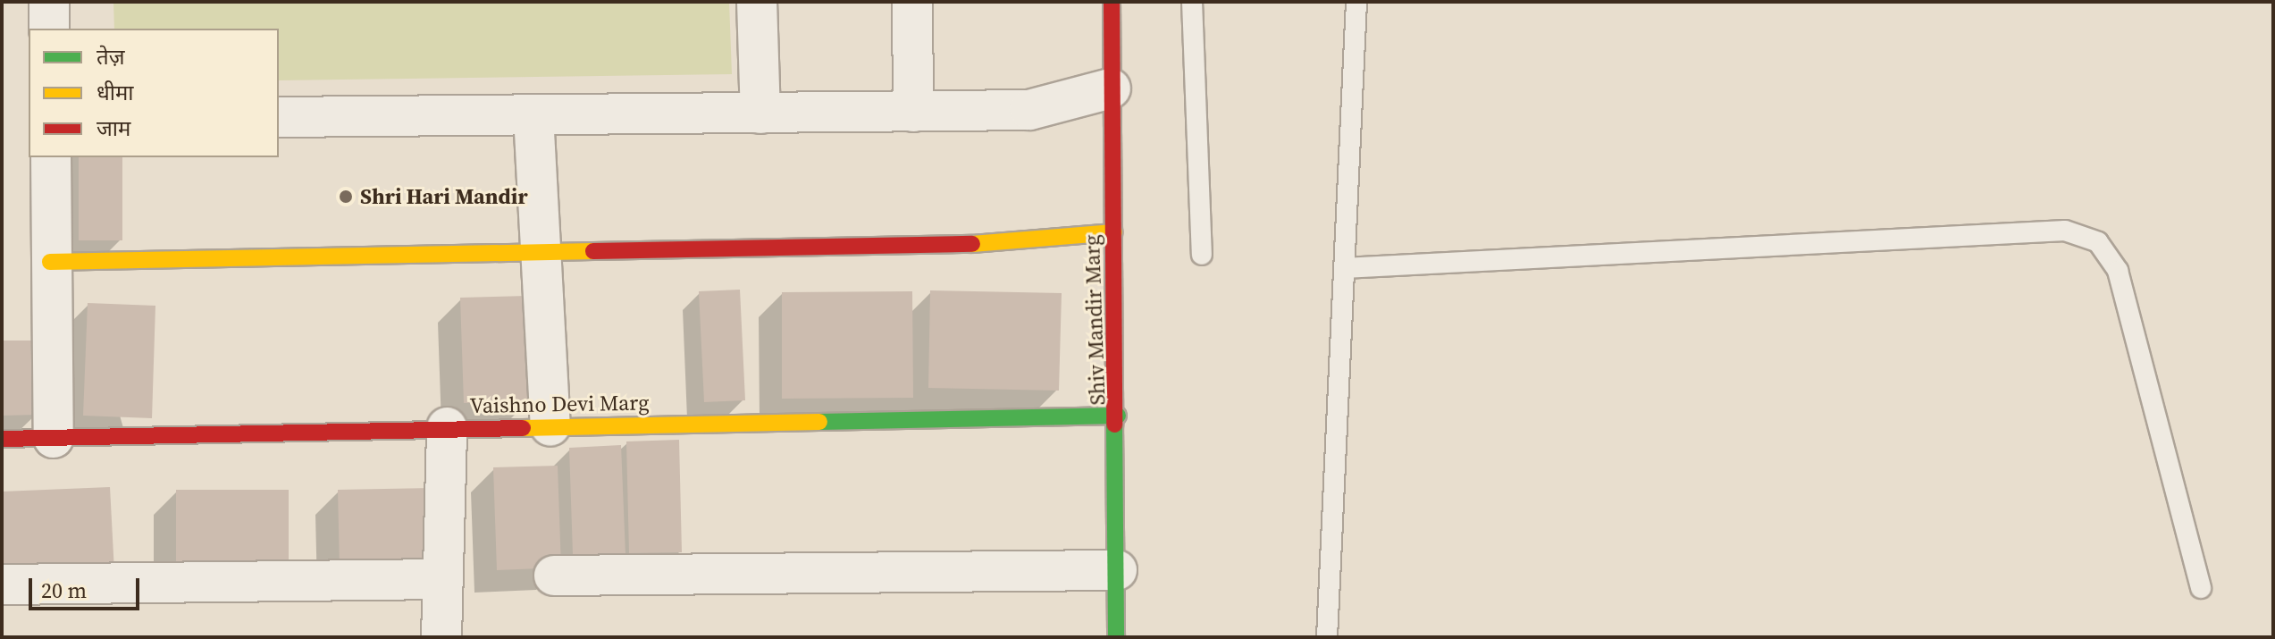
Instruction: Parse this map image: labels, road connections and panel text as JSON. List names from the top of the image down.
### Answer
{
  "streets": {
    "street": ["Shiv Mandir Marg", "Vaishno Devi Marg"]
  },
  "crossings": [
    ["Shiv Mandir Marg", "Vaishno Devi Marg"]
  ],
  "places": ["Shri Hari Mandir"],
  "legend": ["तेज़", "धीमा", "जाम"],
  "scale_bar": "20 m"
}
